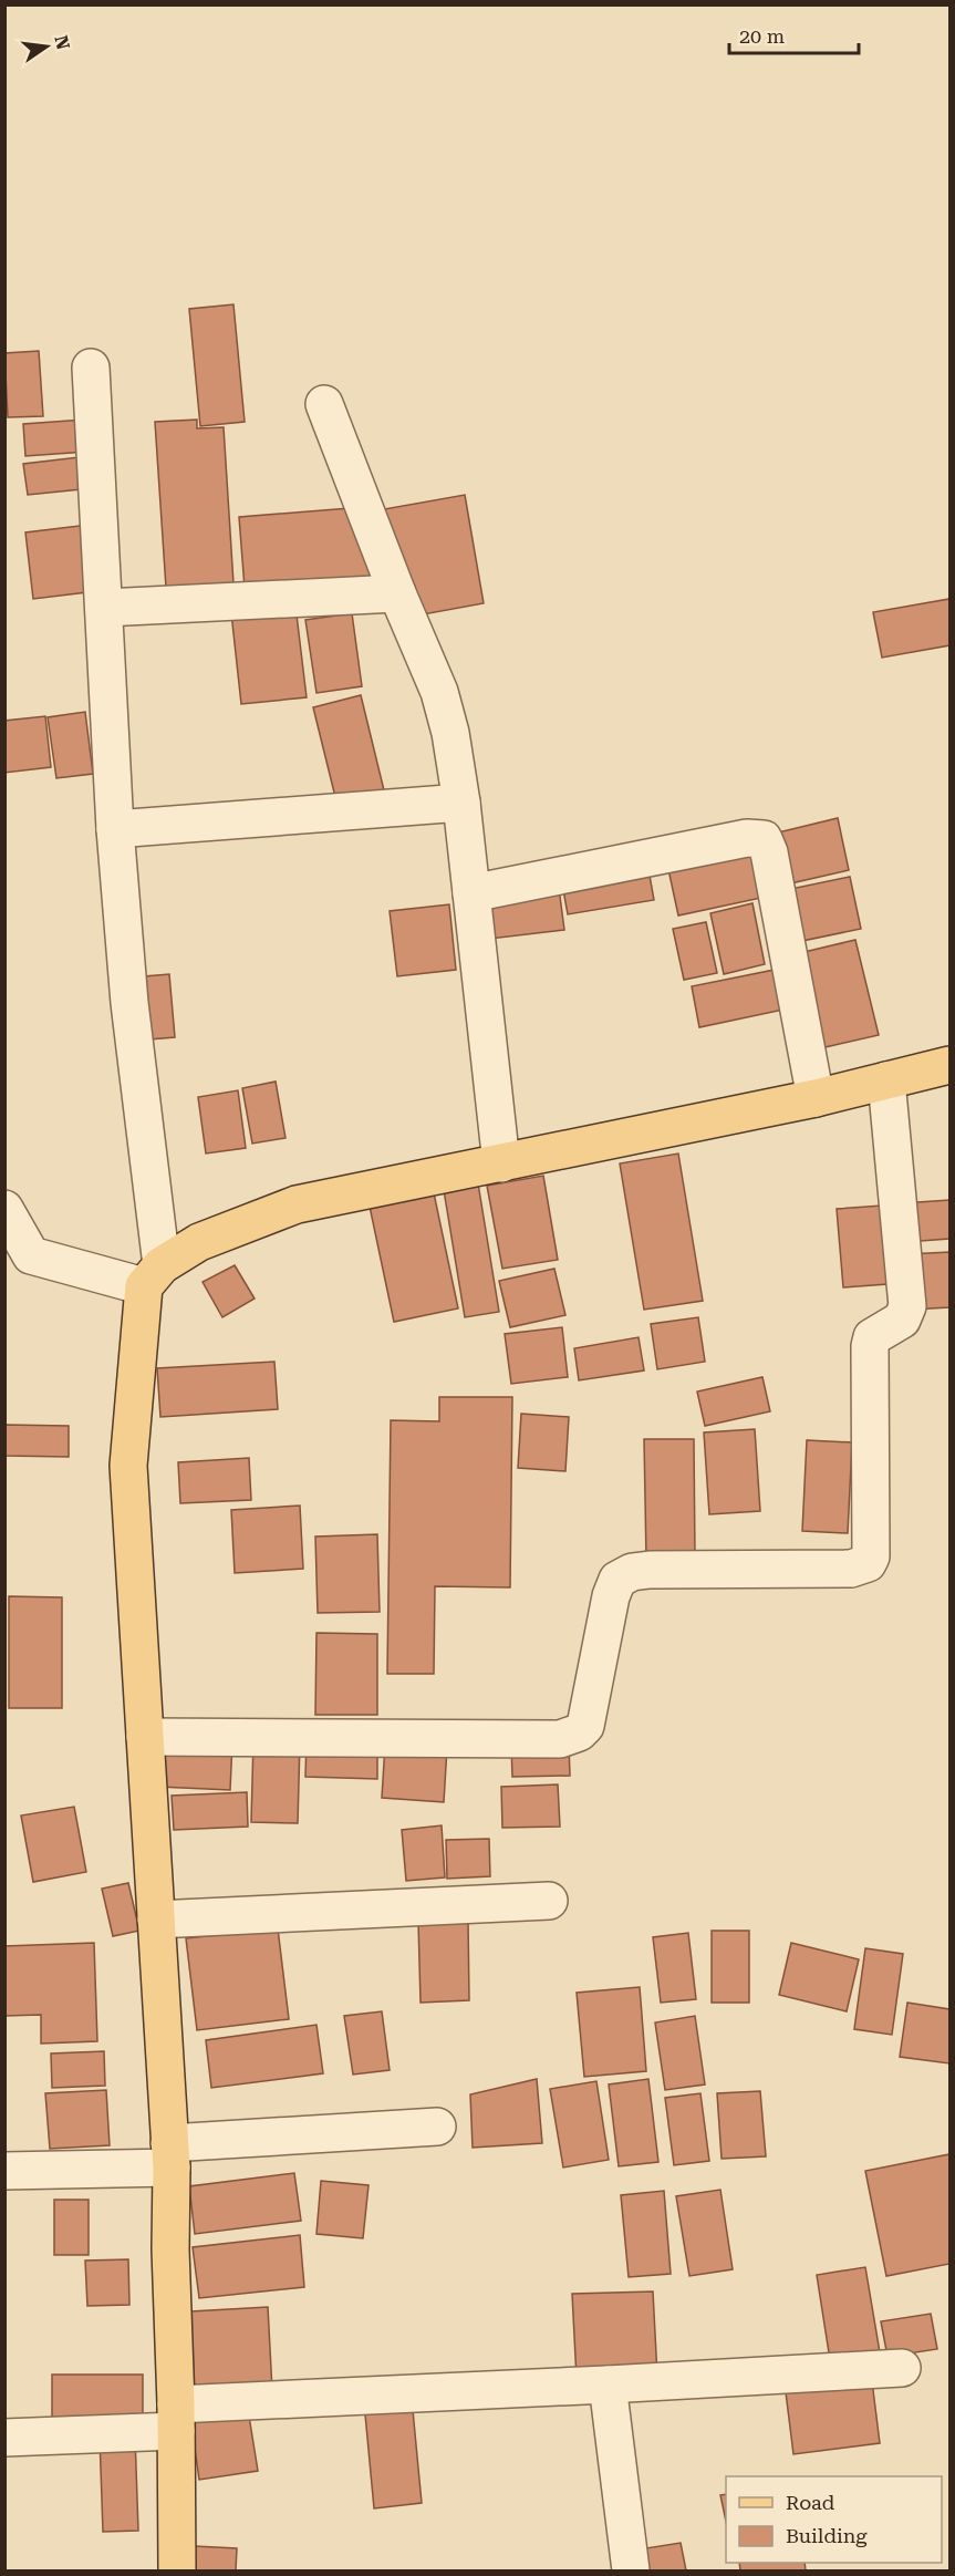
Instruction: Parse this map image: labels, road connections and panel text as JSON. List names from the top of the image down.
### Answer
{
  "legend": ["Road", "Building"],
  "scale_bar": "20 m",
  "north": "right"
}
